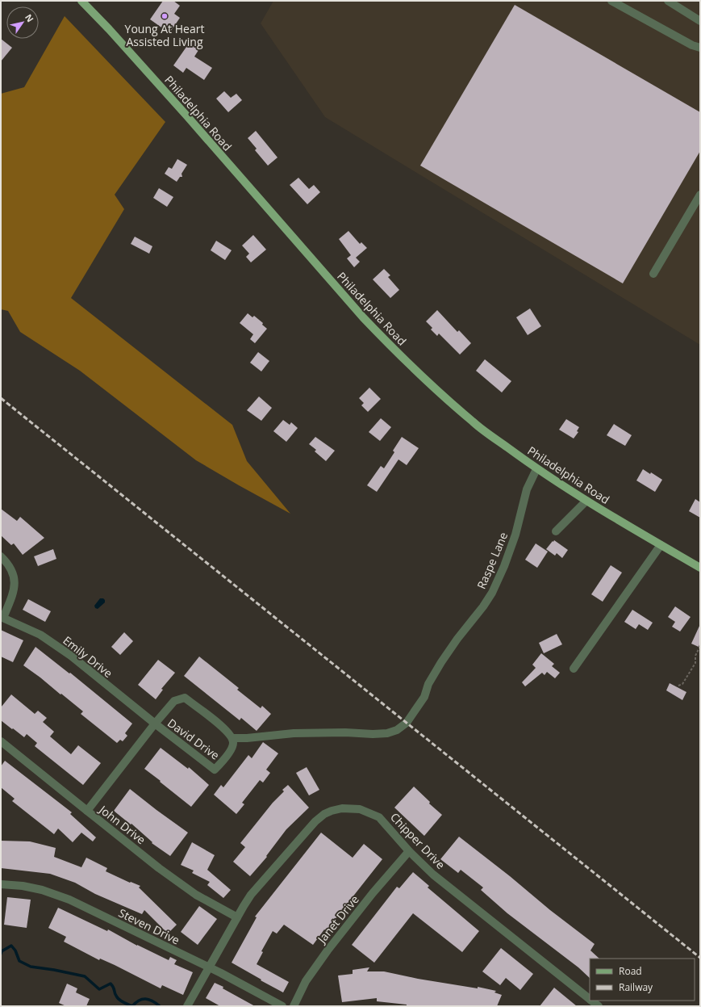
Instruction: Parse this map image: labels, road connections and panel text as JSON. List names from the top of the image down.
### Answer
{
  "streets": {
    "main road": ["Philadelphia Road"],
    "street": [
      "Raspe Lane",
      "Emily Drive",
      "David Drive",
      "John Drive",
      "Chipper Drive",
      "Janet Drive",
      "Steven Drive"
    ]
  },
  "crossings": [
    ["Philadelphia Road", "Raspe Lane"],
    ["Raspe Lane", "David Drive"],
    ["Emily Drive", "David Drive"],
    ["David Drive", "John Drive"],
    ["John Drive", "Chipper Drive"],
    ["Chipper Drive", "Janet Drive"],
    ["Chipper Drive", "Steven Drive"]
  ],
  "places": ["Young At Heart Assisted Living"],
  "legend": ["Road", "Railway"],
  "north": "top right"
}
